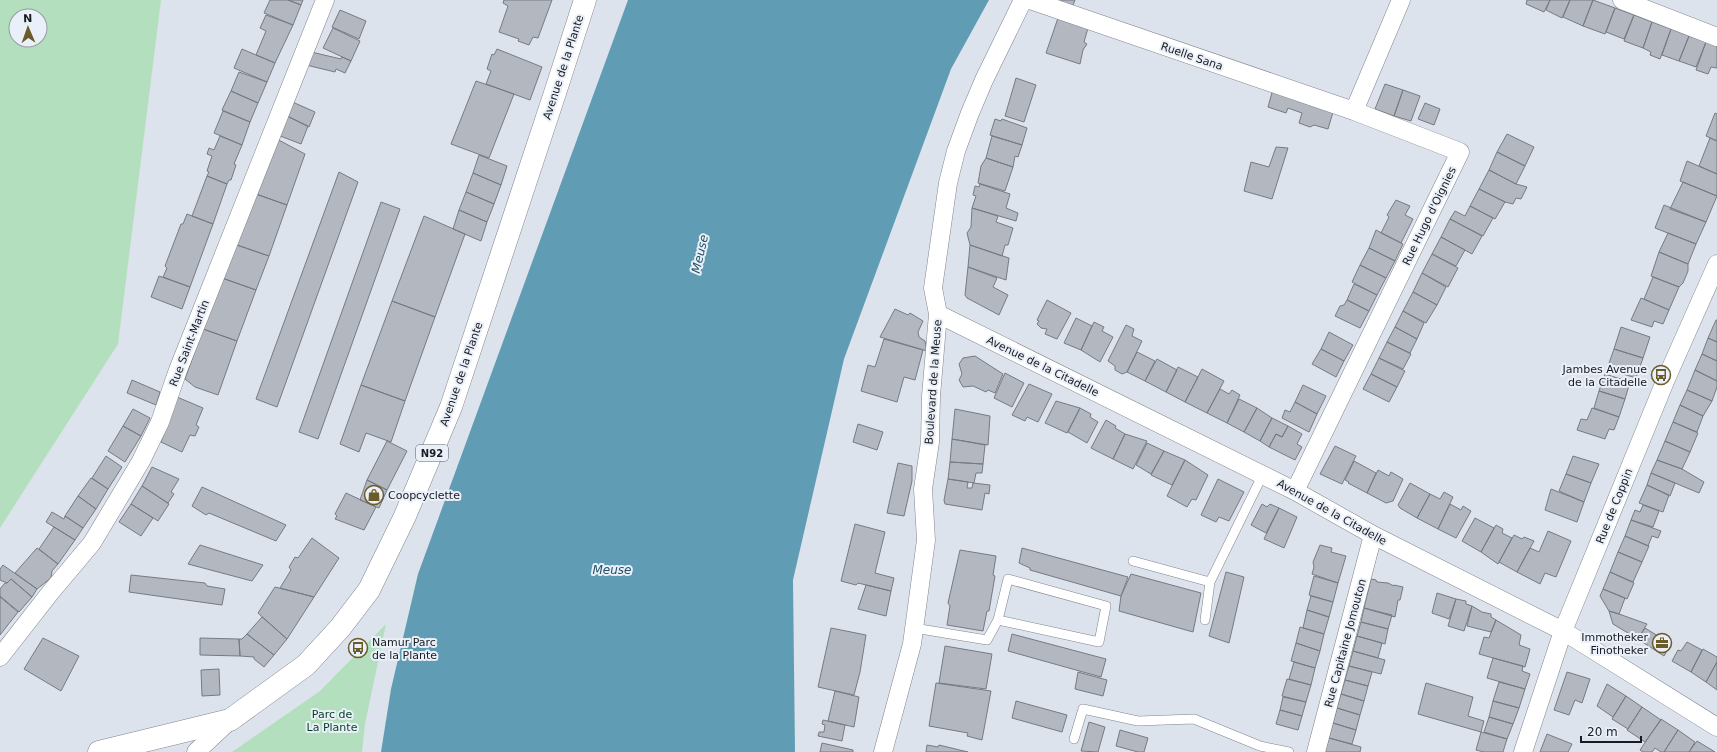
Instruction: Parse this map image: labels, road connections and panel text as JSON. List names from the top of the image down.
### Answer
{
  "streets": {
    "main road": ["Avenue de la Plante", "N92"],
    "street": [
      "Ruelle Sana",
      "Rue Hugo d'Oignies",
      "Rue Saint-Martin",
      "Avenue de la Citadelle",
      "Boulevard de la Meuse",
      "Rue de Coppin",
      "Rue Capitaine Jomouton"
    ]
  },
  "crossings": [
    ["Ruelle Sana", "Rue Hugo d'Oignies"],
    ["Rue Hugo d'Oignies", "Avenue de la Citadelle"],
    ["Avenue de la Citadelle", "Boulevard de la Meuse"],
    ["Avenue de la Citadelle", "Rue de Coppin"],
    ["Avenue de la Citadelle", "Rue Capitaine Jomouton"]
  ],
  "water": ["Meuse"],
  "parks": ["Parc de La Plante"],
  "places": {
    "bus stop": ["Jambes Avenue de la Citadelle", "Namur Parc de la Plante"],
    "shop": ["Coopcyclette"],
    "office": ["Immotheker Finotheker"]
  },
  "scale_bar": "20 m",
  "north": "top"
}
